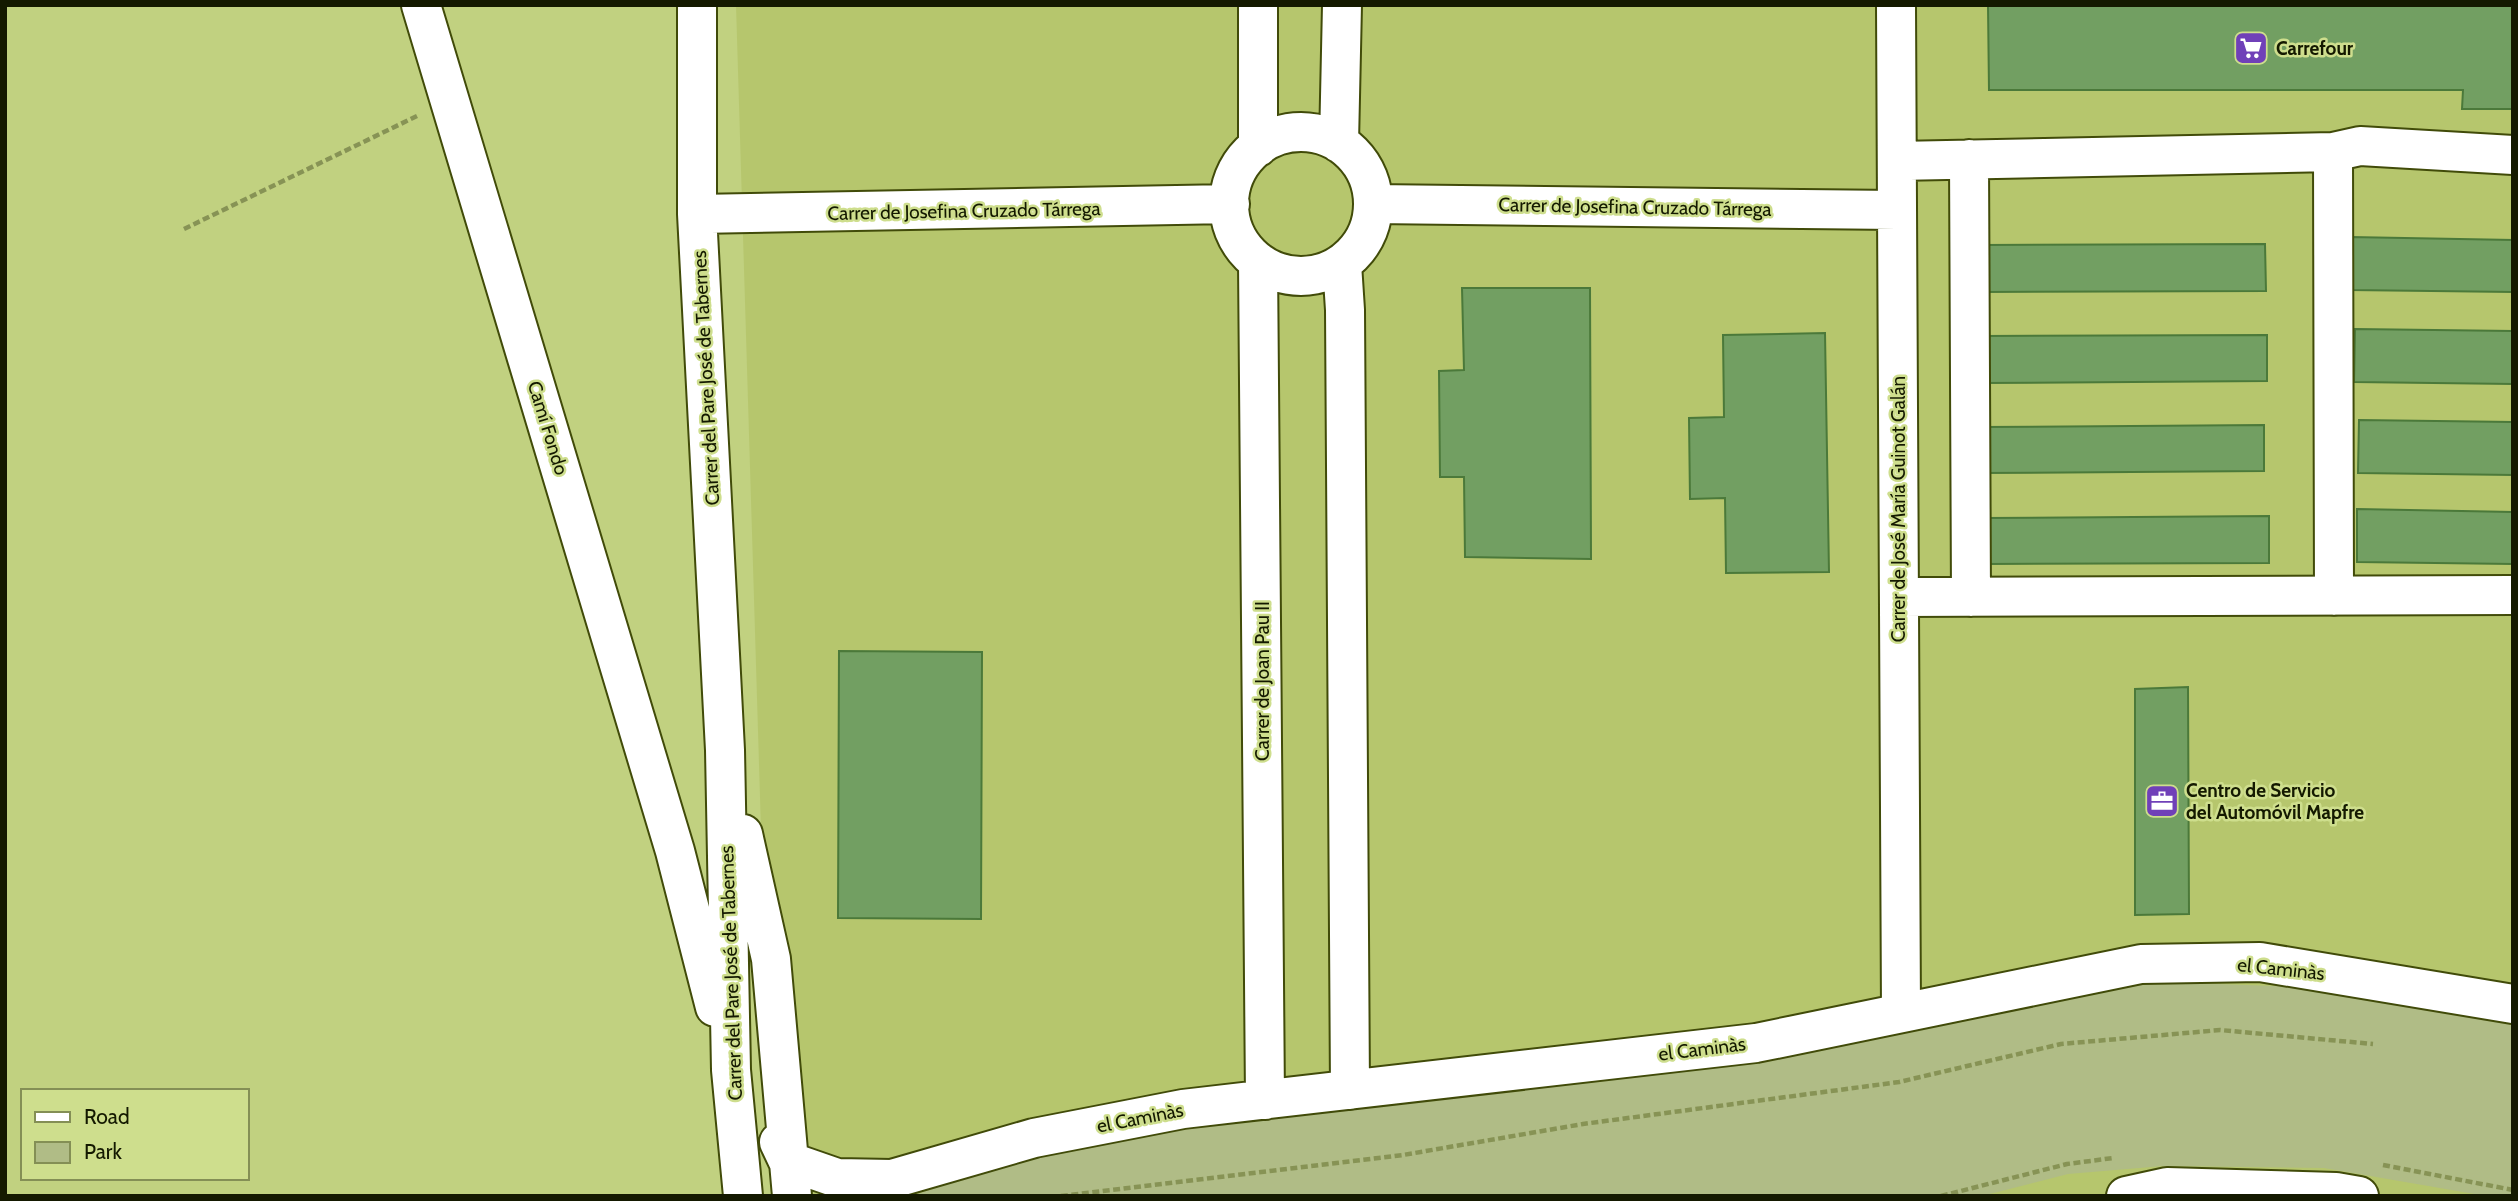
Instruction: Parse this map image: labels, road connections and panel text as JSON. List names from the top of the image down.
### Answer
{
  "streets": {
    "street": [
      "Carrer de Josefina Cruzado Tárrega",
      "Carrer del Pare José de Tabernes",
      "Camí Fondo",
      "Carrer de José María Guinot Galán",
      "Carrer de Joan Pau II",
      "el Caminàs"
    ]
  },
  "crossings": [
    ["Carrer de Josefina Cruzado Tárrega", "Carrer del Pare José de Tabernes"],
    ["Carrer de Josefina Cruzado Tárrega", "Carrer de José María Guinot Galán"],
    ["Carrer de Josefina Cruzado Tárrega", "Carrer de Joan Pau II"],
    ["Carrer del Pare José de Tabernes", "Camí Fondo"],
    ["Carrer del Pare José de Tabernes", "el Caminàs"],
    ["Camí Fondo", "el Caminàs"],
    ["Carrer de José María Guinot Galán", "el Caminàs"],
    ["Carrer de Joan Pau II", "el Caminàs"]
  ],
  "places": {
    "supermarket": ["Carrefour"],
    "office": ["Centro de Servicio del Automóvil Mapfre"]
  },
  "legend": ["Road", "Park"]
}
